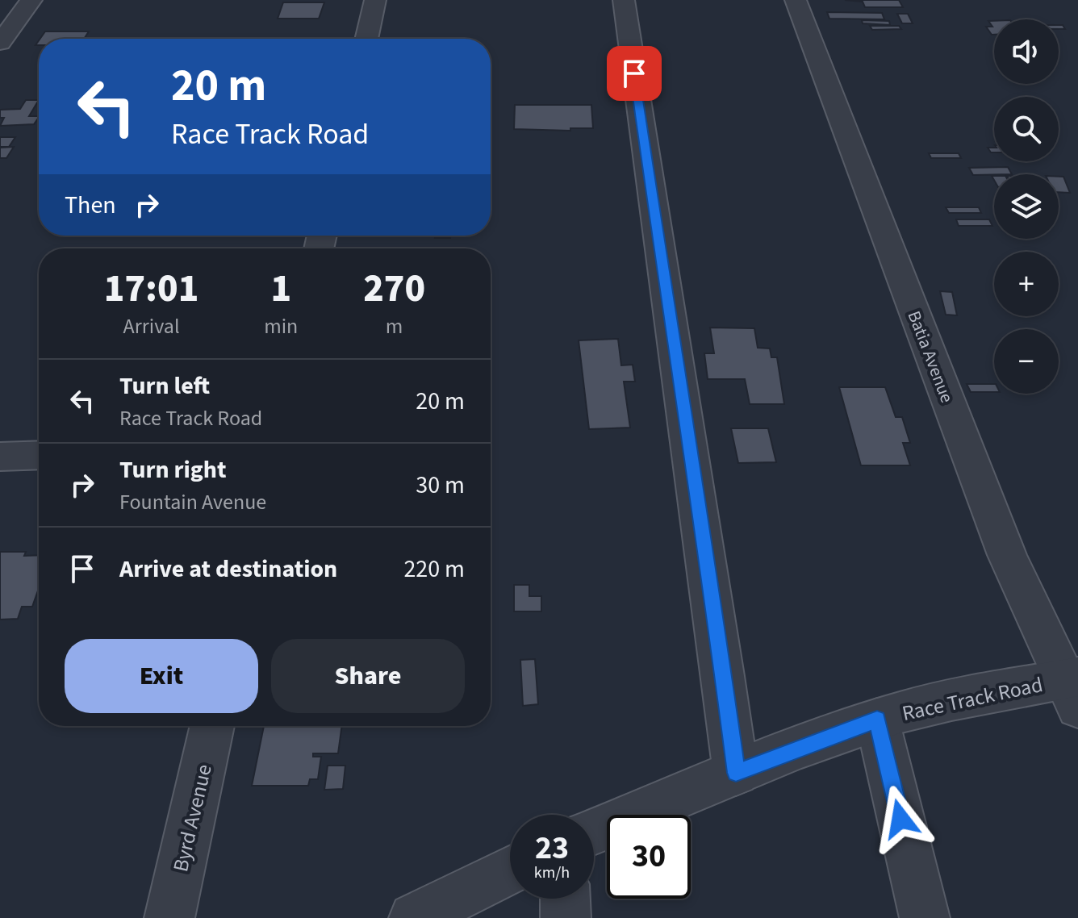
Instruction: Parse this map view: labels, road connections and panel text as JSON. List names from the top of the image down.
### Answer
{
  "streets": {
    "street": ["Batia Avenue", "Race Track Road", "Byrd Avenue"]
  },
  "crossings": [
    ["Batia Avenue", "Race Track Road"]
  ],
  "page": {
    "map_buttons": ["+", "−"],
    "turn": ["20 m", "Race Track Road"],
    "then": "Then",
    "eta": [
      "17:01",
      "Arrival",
      "1",
      "min",
      "270",
      "m"
    ],
    "list": [
      {
        "name": "Turn left",
        "note": "Race Track Road",
        "value": "20 m"
      },
      {
        "name": "Turn right",
        "note": "Fountain Avenue",
        "value": "30 m"
      },
      {
        "name": "Arrive at destination",
        "value": "220 m"
      }
    ],
    "buttons": ["Exit", "Share"],
    "speed": "23 km/h",
    "limit": "30"
  }
}
